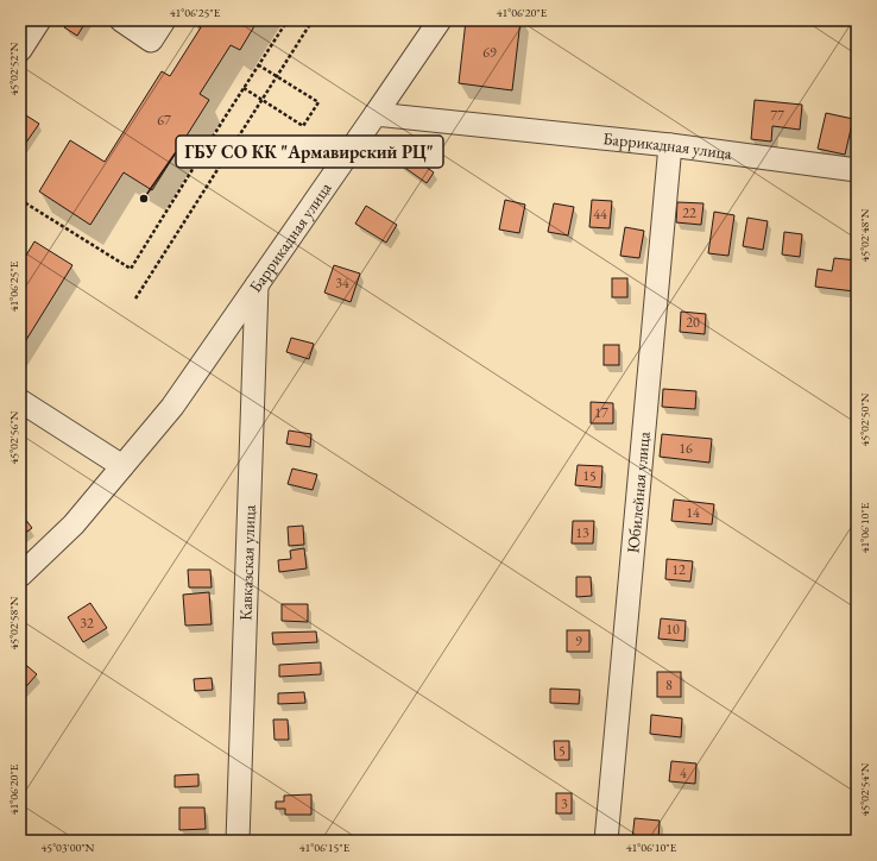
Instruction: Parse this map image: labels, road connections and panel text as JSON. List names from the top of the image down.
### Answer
{
  "streets": {
    "street": ["Баррикадная улица", "Юбилейная улица", "Кавказская улица"]
  },
  "crossings": [
    ["Баррикадная улица", "Юбилейная улица"],
    ["Баррикадная улица", "Кавказская улица"]
  ],
  "places": ["ГБУ СО КК \"Армавирский РЦ\""],
  "house_numbers": [
    "69",
    "77",
    "67",
    "22",
    "44",
    "34",
    "20",
    "17",
    "16",
    "15",
    "14",
    "13",
    "12",
    "32",
    "10",
    "9",
    "8",
    "5",
    "4",
    "3"
  ],
  "coordinates": [
    "41°06'25\"E",
    "41°06'20\"E",
    "45°02'52\"N",
    "45°02'48\"N",
    "45°02'50\"N",
    "45°02'56\"N",
    "41°06'10\"E",
    "45°02'58\"N",
    "45°02'54\"N",
    "45°03'00\"N",
    "41°06'15\"E"
  ]
}
